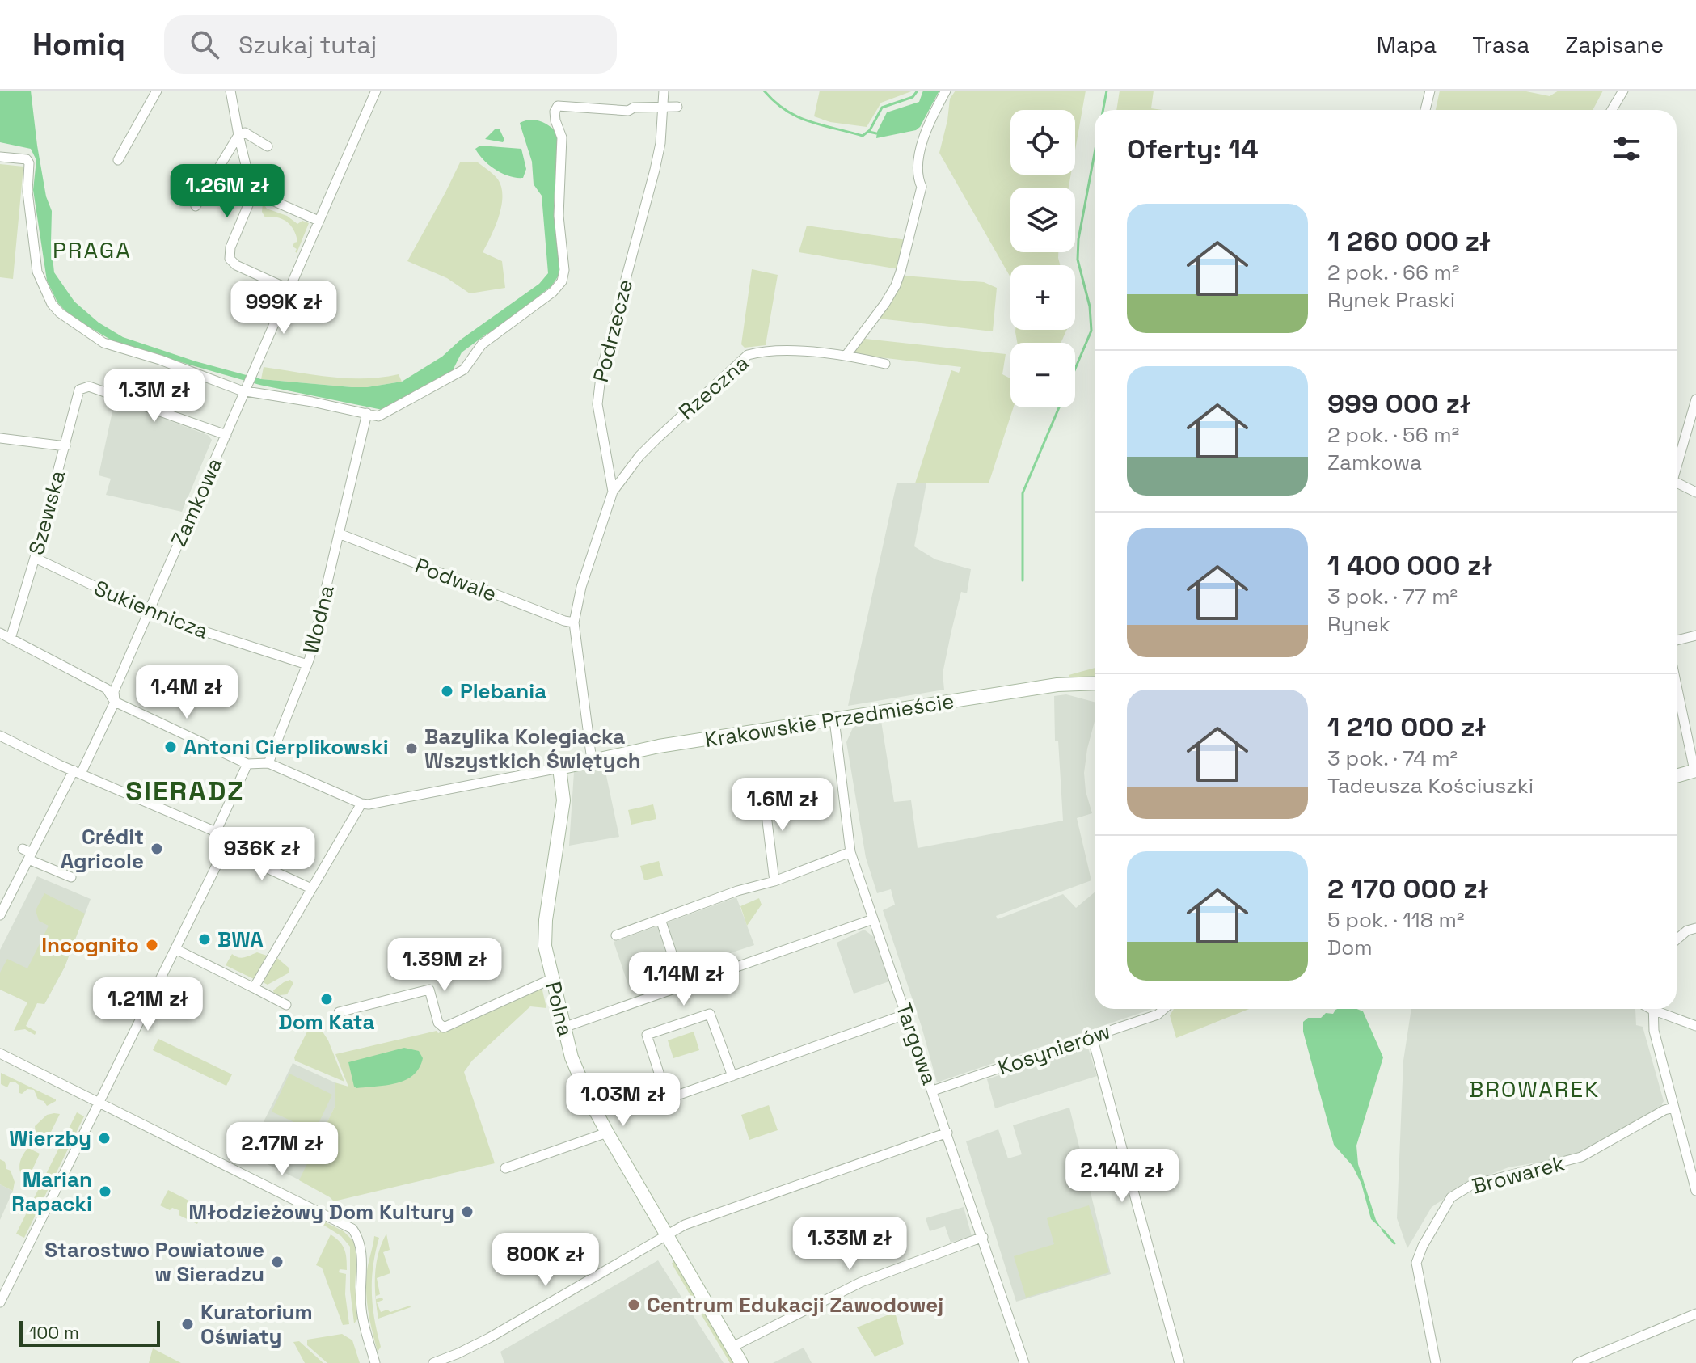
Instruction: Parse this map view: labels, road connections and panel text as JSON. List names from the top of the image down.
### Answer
{
  "streets": {
    "street": [
      "Podrzecze",
      "Rzeczna",
      "Zamkowa",
      "Szewska",
      "Podwale",
      "Sukiennicza",
      "Wodna",
      "Krakowskie Przedmieście",
      "Polna",
      "Targowa",
      "Kosynierów",
      "Browarek"
    ]
  },
  "crossings": [
    ["Podrzecze", "Rzeczna"],
    ["Podrzecze", "Podwale"],
    ["Podrzecze", "Krakowskie Przedmieście"],
    ["Zamkowa", "Szewska"],
    ["Zamkowa", "Sukiennicza"],
    ["Szewska", "Sukiennicza"],
    ["Podwale", "Wodna"],
    ["Sukiennicza", "Wodna"],
    ["Krakowskie Przedmieście", "Polna"],
    ["Krakowskie Przedmieście", "Targowa"],
    ["Targowa", "Kosynierów"]
  ],
  "districts": ["PRAGA", "SIERADZ", "BROWAREK"],
  "places": [
    "Plebania",
    "Antoni Cierplikowski",
    "Bazylika Kolegiacka Wszystkich Świętych",
    "Crédit Agricole",
    "BWA",
    "Incognito",
    "Dom Kata",
    "Wierzby",
    "Marian Rapacki",
    "Młodzieżowy Dom Kultury",
    "Starostwo Powiatowe w Sieradzu",
    "Centrum Edukacji Zawodowej",
    "Kuratorium Oświaty"
  ],
  "scale_bar": "100 m",
  "page": {
    "header": "Homiq",
    "search": "Szukaj tutaj",
    "nav": ["Mapa", "Trasa", "Zapisane"],
    "map_buttons": ["+", "−"],
    "heading": "Oferty: 14",
    "price": [
      "1.26M zł",
      "999K zł",
      "1.3M zł",
      "1.4M zł",
      "1.6M zł",
      "936K zł",
      "1.39M zł",
      "1.14M zł",
      "1.21M zł",
      "1.03M zł",
      "2.17M zł",
      "2.14M zł",
      "1.33M zł",
      "800K zł"
    ],
    "list": [
      {
        "name": "1 260 000 zł",
        "note": "2 pok. · 66 m² · Rynek Praski"
      },
      {
        "name": "999 000 zł",
        "note": "2 pok. · 56 m² · Zamkowa"
      },
      {
        "name": "1 400 000 zł",
        "note": "3 pok. · 77 m² · Rynek"
      },
      {
        "name": "1 210 000 zł",
        "note": "3 pok. · 74 m² · Tadeusza Kościuszki"
      },
      {
        "name": "2 170 000 zł",
        "note": "5 pok. · 118 m² · Dom"
      }
    ],
    "scale": "100 m"
  }
}
